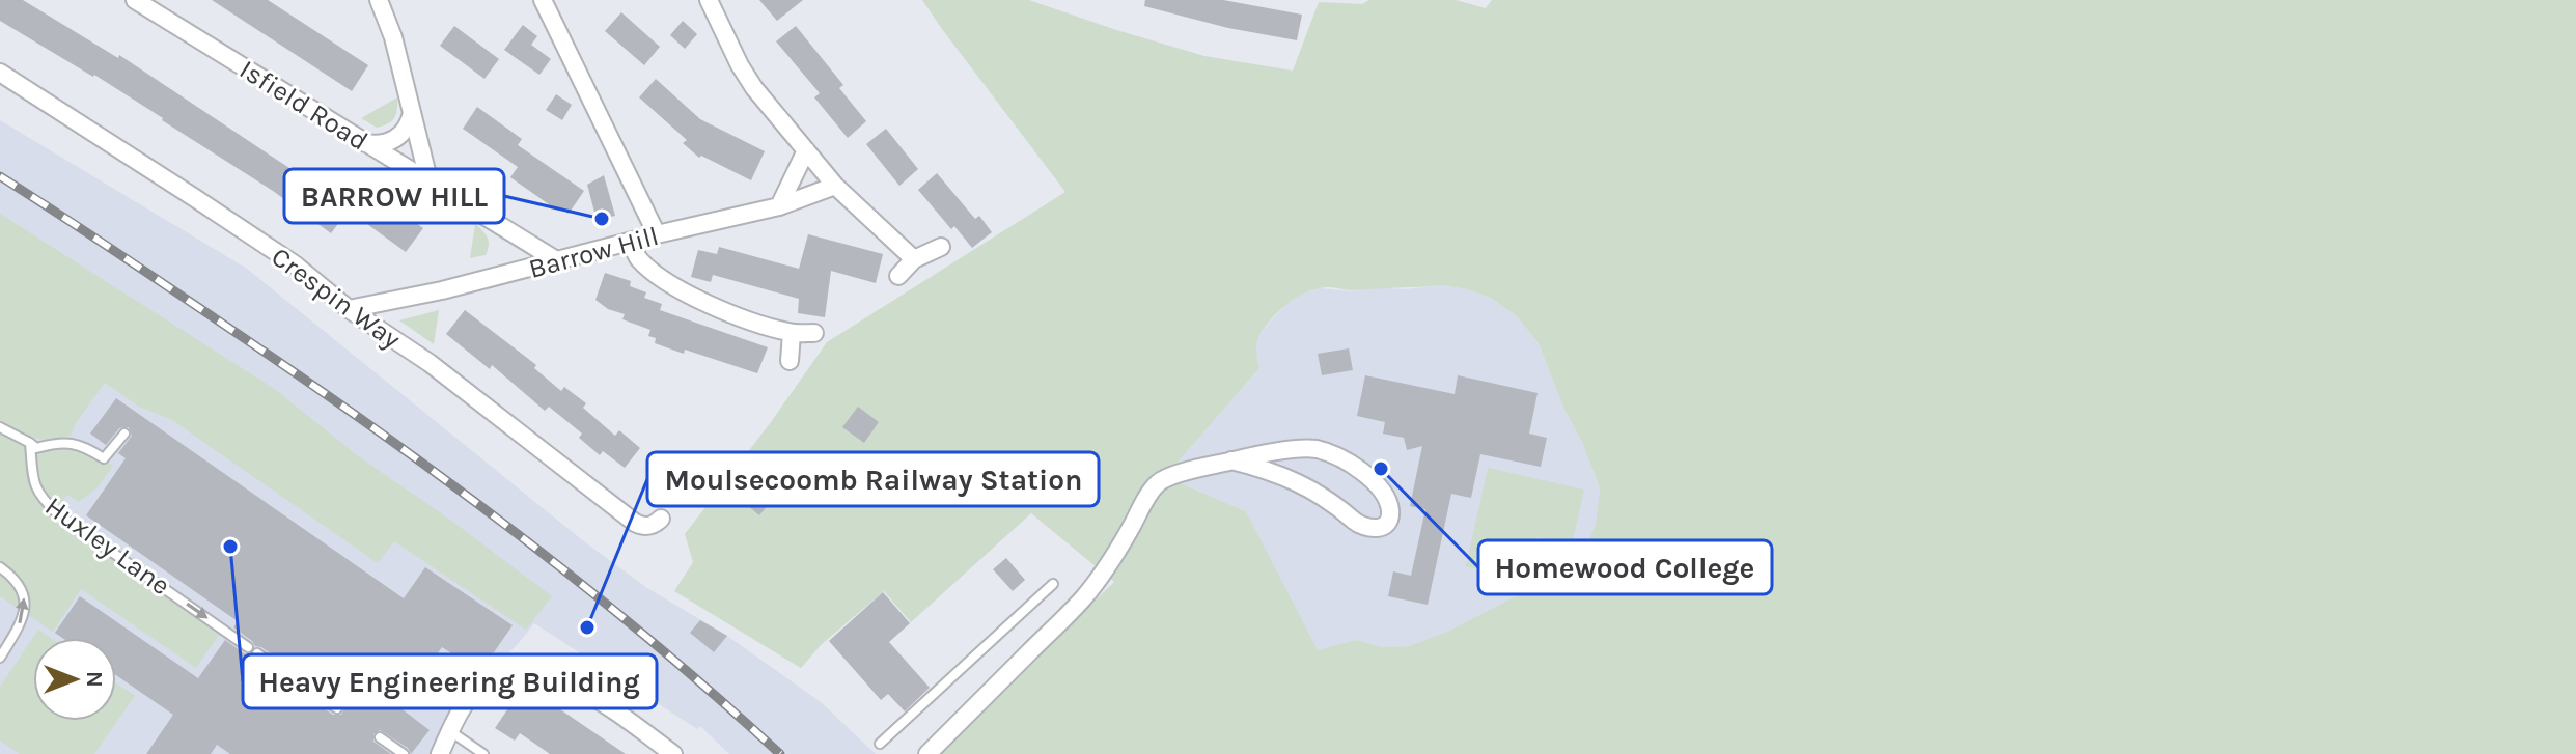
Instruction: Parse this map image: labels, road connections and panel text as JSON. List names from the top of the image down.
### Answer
{
  "streets": {
    "street": ["Isfield Road", "Barrow Hill", "Crespin Way"],
    "lane": ["Huxley Lane"]
  },
  "crossings": [
    ["Isfield Road", "Barrow Hill"],
    ["Barrow Hill", "Crespin Way"]
  ],
  "one_way": ["Huxley Lane"],
  "places": [
    "BARROW HILL",
    "Homewood College",
    "Heavy Engineering Building",
    "Moulsecoomb Railway Station"
  ],
  "north": "right"
}
